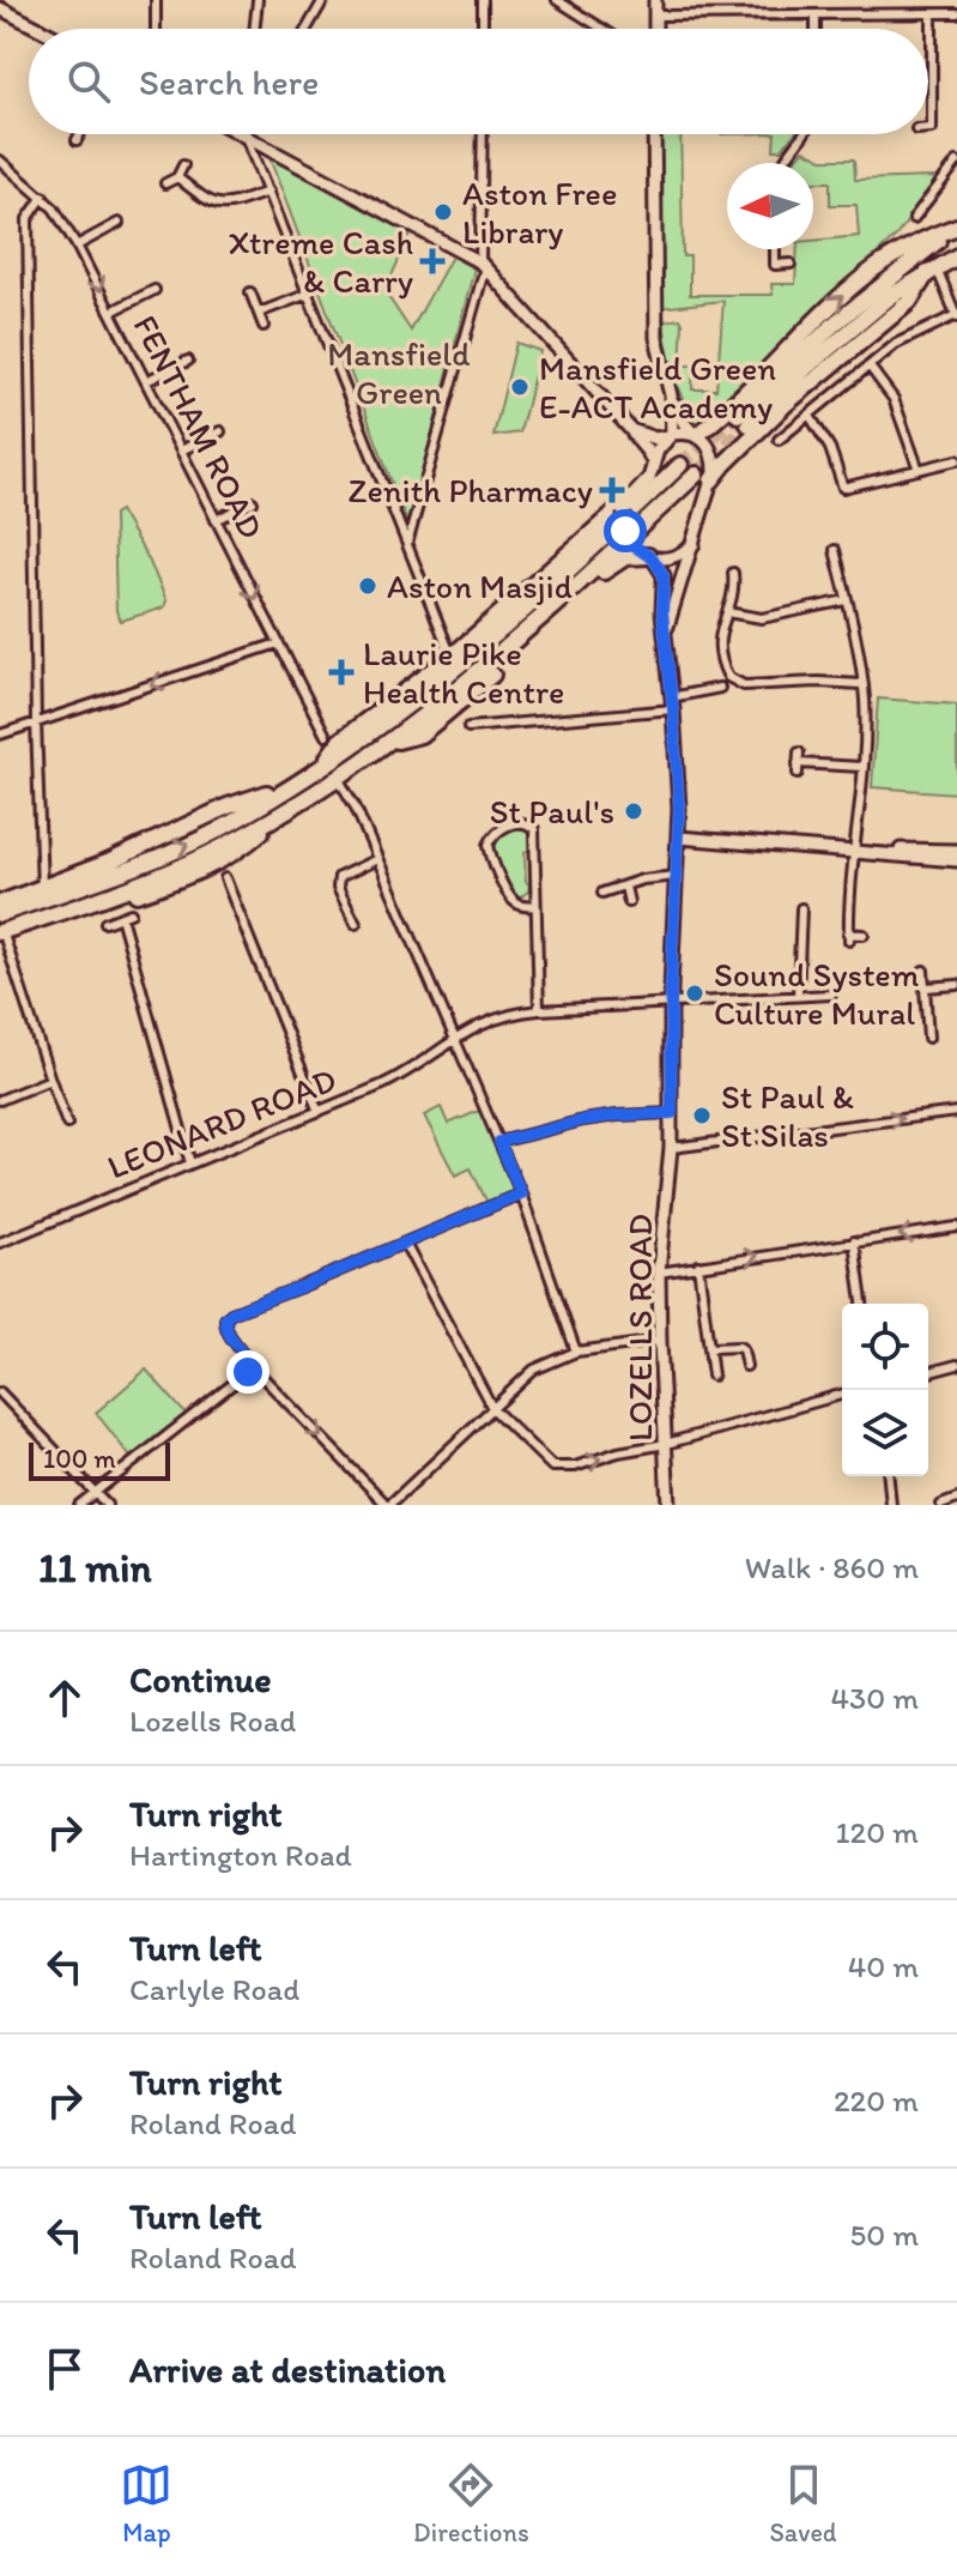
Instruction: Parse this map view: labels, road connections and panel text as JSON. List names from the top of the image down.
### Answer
{
  "streets": {
    "main road": ["LOZELLS ROAD"],
    "street": ["FENTHAM ROAD", "LEONARD ROAD"]
  },
  "crossings": [
    ["LEONARD ROAD", "LOZELLS ROAD"]
  ],
  "parks": ["Mansfield Green"],
  "places": {
    "other": [
      "Aston Free Library",
      "Mansfield Green E-ACT Academy",
      "Aston Masjid",
      "St Paul's",
      "Sound System Culture Mural",
      "St Paul & St Silas"
    ],
    "health": ["Xtreme Cash & Carry", "Zenith Pharmacy", "Laurie Pike Health Centre"]
  },
  "scale_bar": "100 m",
  "north": "left",
  "page": {
    "search": "Search here",
    "scale": "100 m",
    "heading": ["11 min", "Walk · 860 m"],
    "list": [
      ["Continue", "Lozells Road", "430 m"],
      ["Turn right", "Hartington Road", "120 m"],
      ["Turn left", "Carlyle Road", "40 m"],
      ["Turn right", "Roland Road", "220 m"],
      ["Turn left", "Roland Road", "50 m"],
      "Arrive at destination"
    ],
    "nav": ["Map", "Directions", "Saved"]
  }
}
